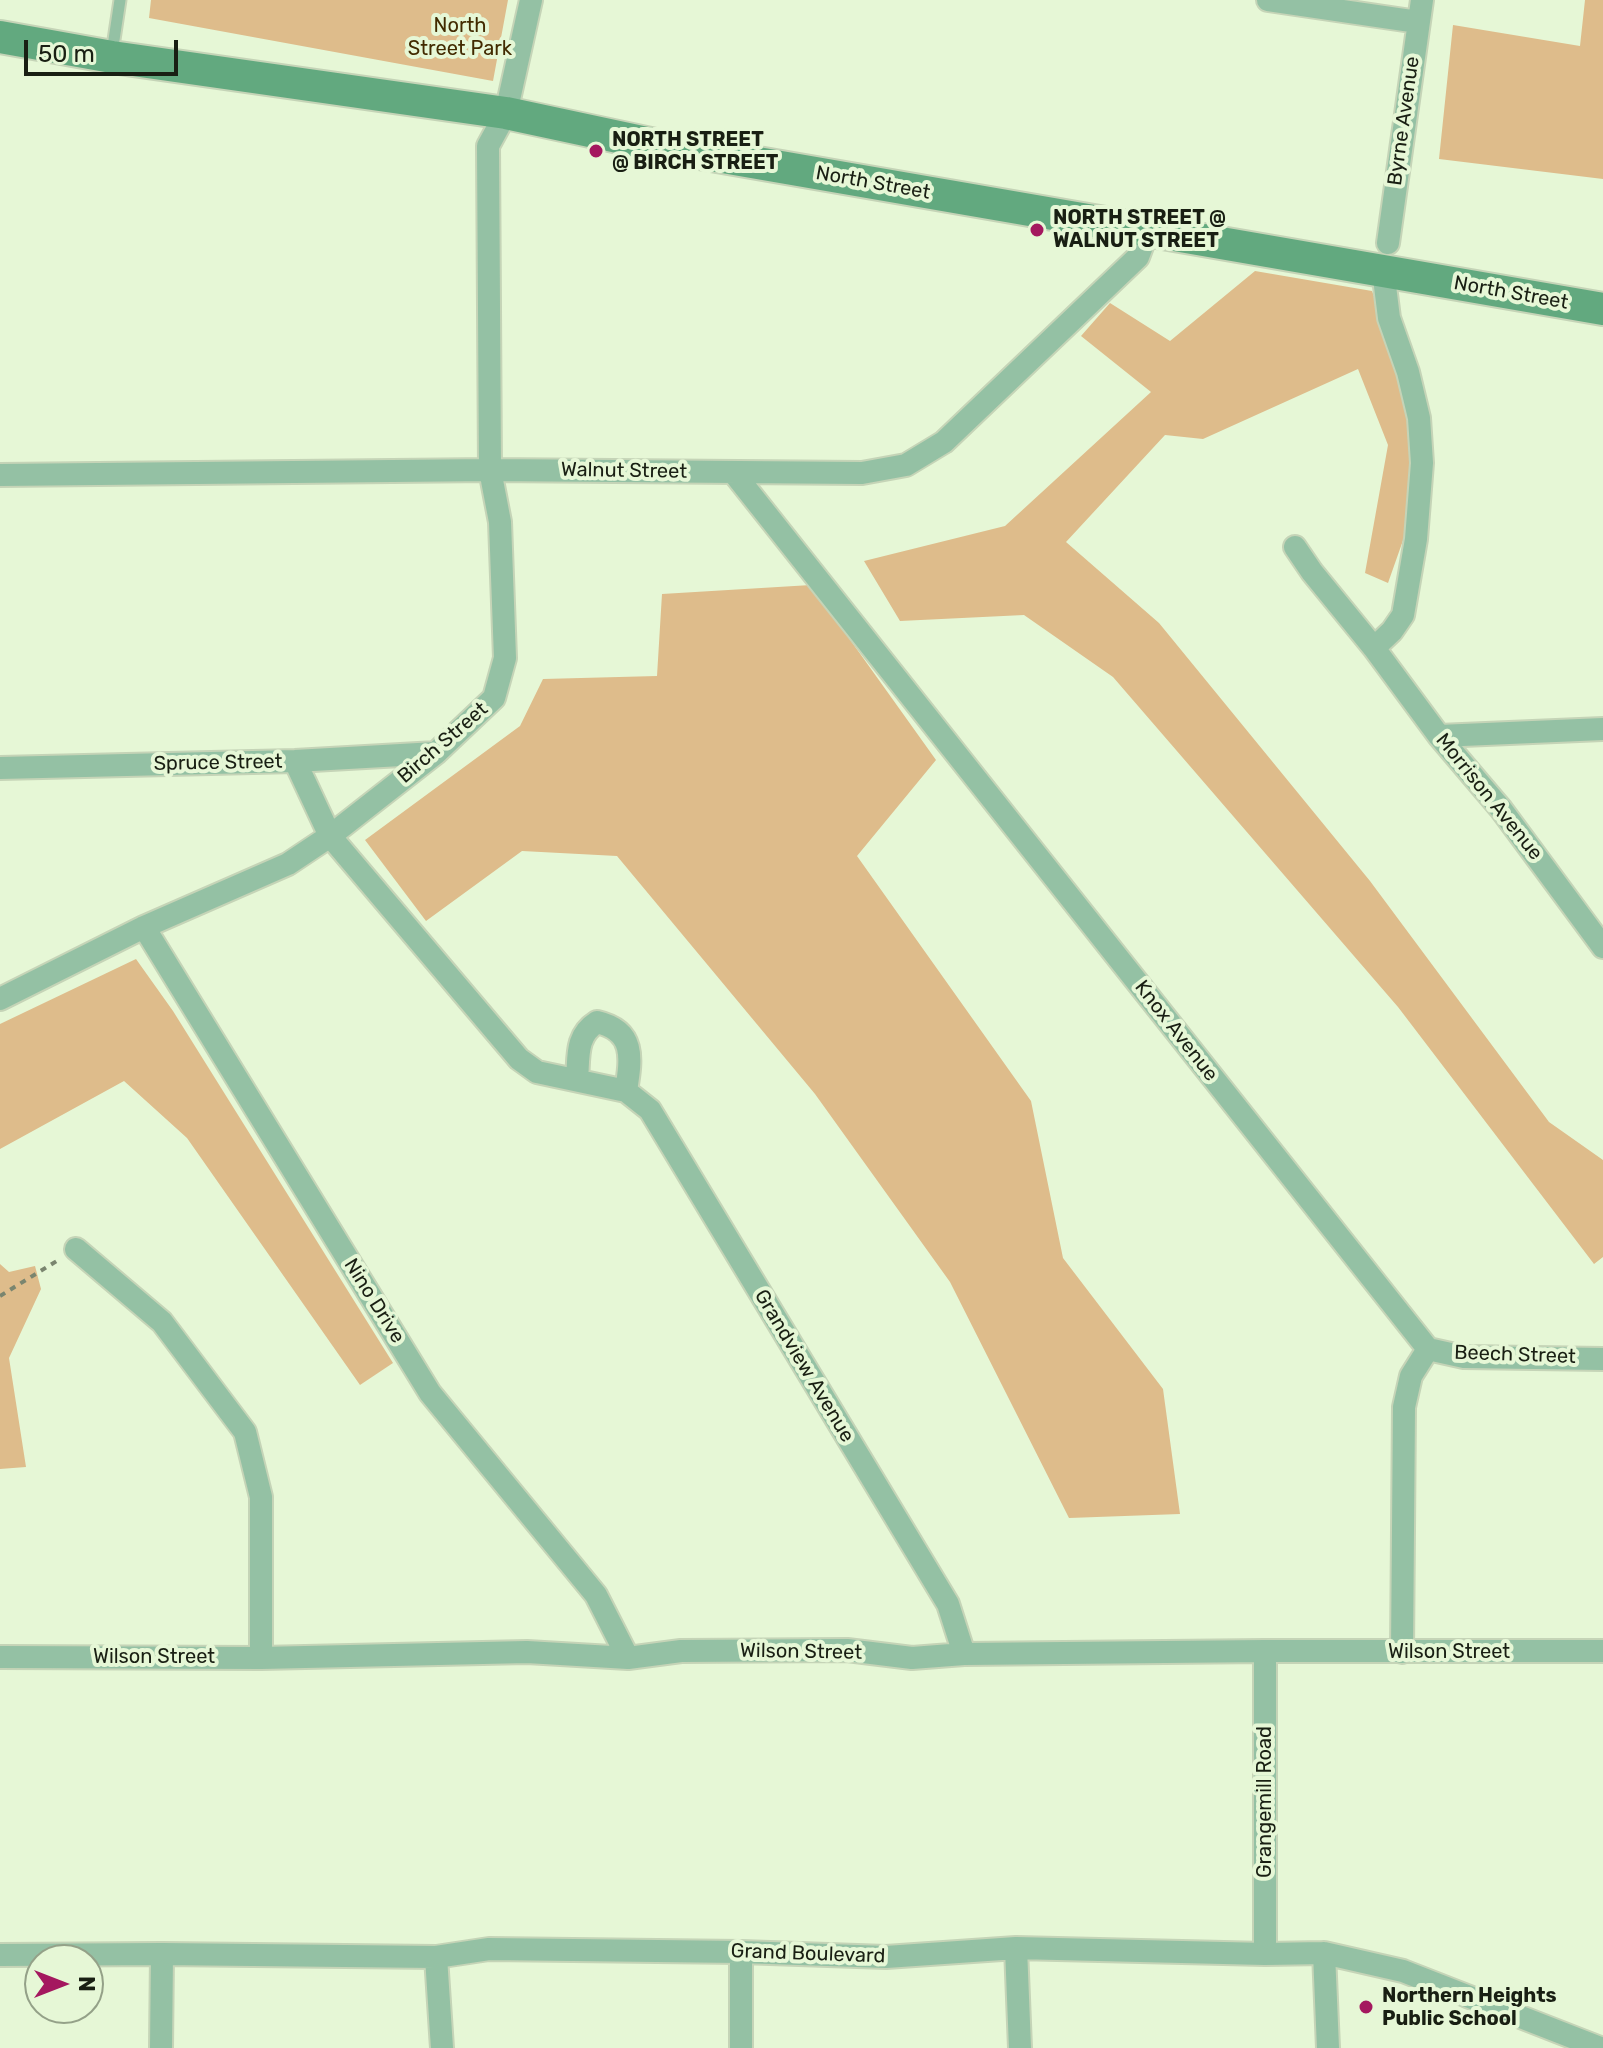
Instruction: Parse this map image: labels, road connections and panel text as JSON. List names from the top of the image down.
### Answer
{
  "streets": {
    "main road": ["North Street"],
    "street": [
      "Byrne Avenue",
      "Walnut Street",
      "Birch Street",
      "Spruce Street",
      "Morrison Avenue",
      "Knox Avenue",
      "Nino Drive",
      "Beech Street",
      "Grandview Avenue",
      "Wilson Street",
      "Grangemill Road",
      "Grand Boulevard"
    ]
  },
  "crossings": [
    ["Byrne Avenue", "North Street"],
    ["North Street", "Walnut Street"],
    ["North Street", "Birch Street"],
    ["Walnut Street", "Birch Street"],
    ["Walnut Street", "Knox Avenue"],
    ["Birch Street", "Spruce Street"],
    ["Birch Street", "Nino Drive"],
    ["Knox Avenue", "Beech Street"],
    ["Nino Drive", "Wilson Street"],
    ["Grandview Avenue", "Wilson Street"],
    ["Wilson Street", "Grangemill Road"],
    ["Grangemill Road", "Grand Boulevard"]
  ],
  "parks": ["North Street Park"],
  "places": ["NORTH STREET @ BIRCH STREET", "NORTH STREET @ WALNUT STREET", "Northern Heights Public School"],
  "scale_bar": "50 m",
  "north": "right"
}
